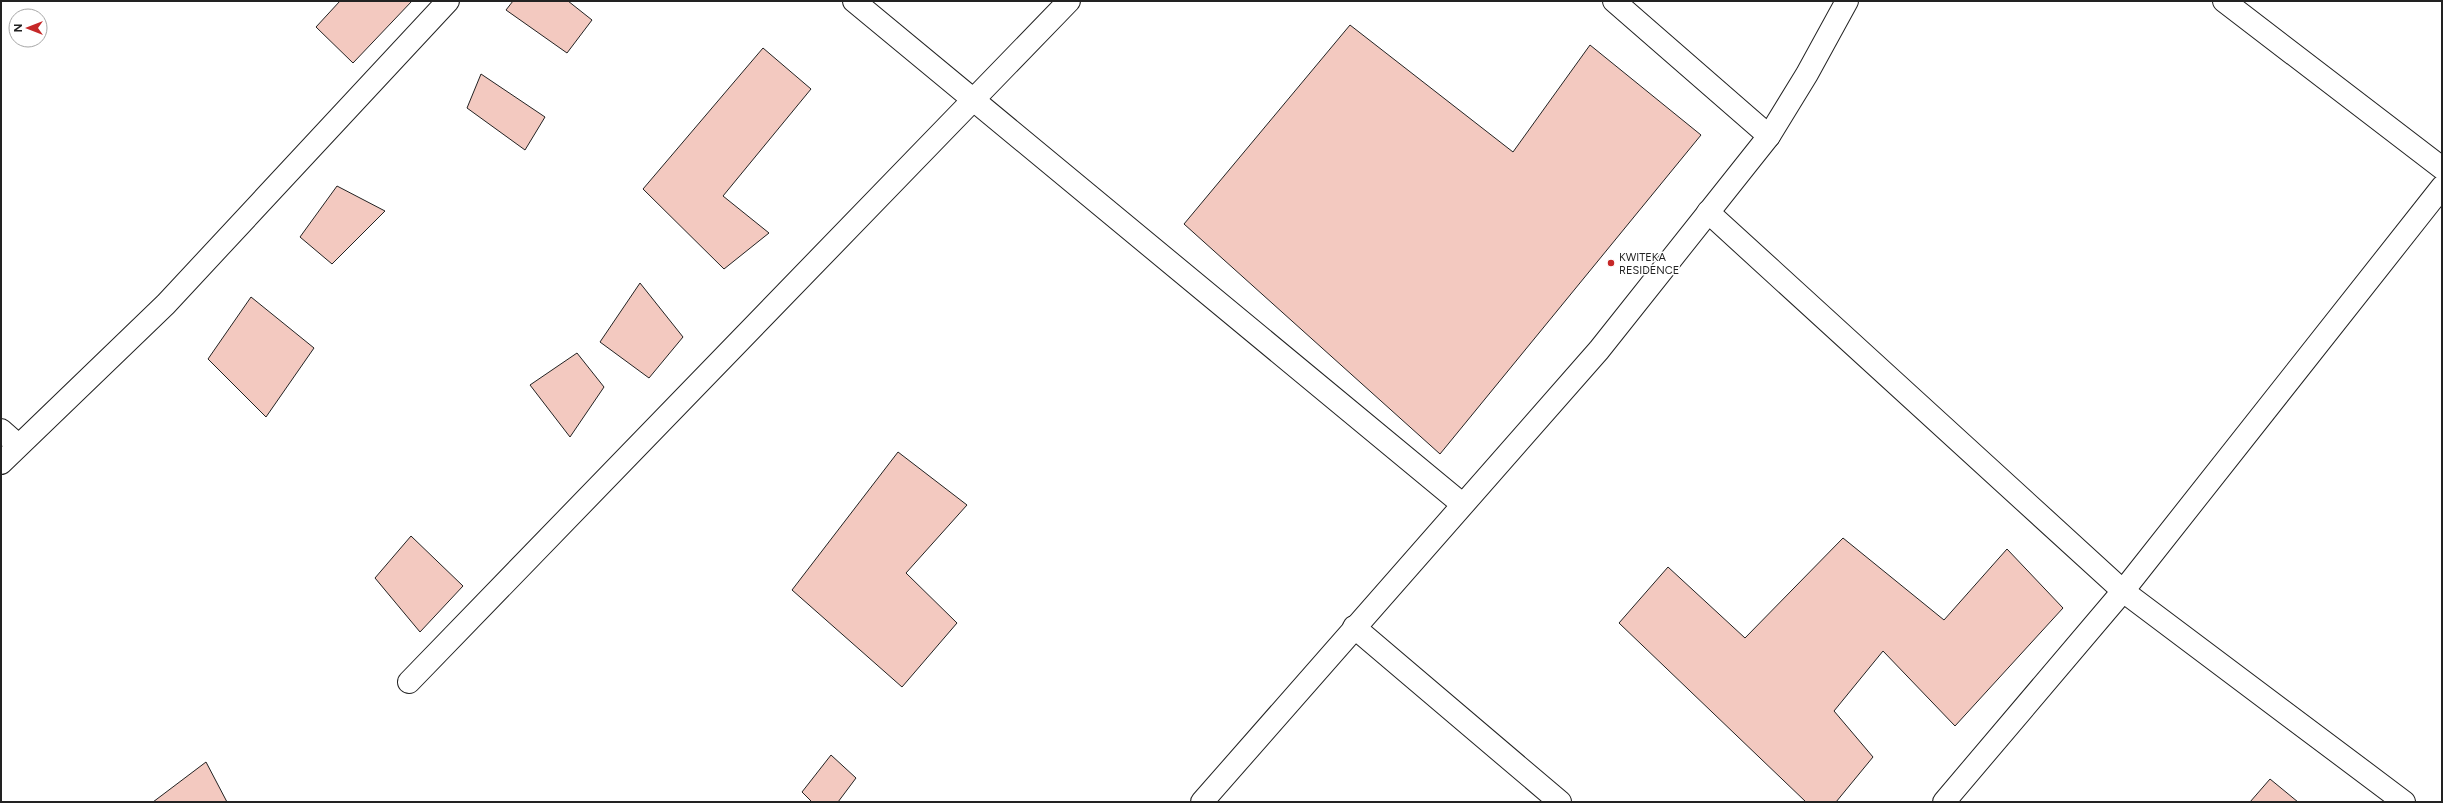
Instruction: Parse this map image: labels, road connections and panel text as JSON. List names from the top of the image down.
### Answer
{
  "places": ["KWITEKA RESIDENCE"],
  "north": "left"
}
